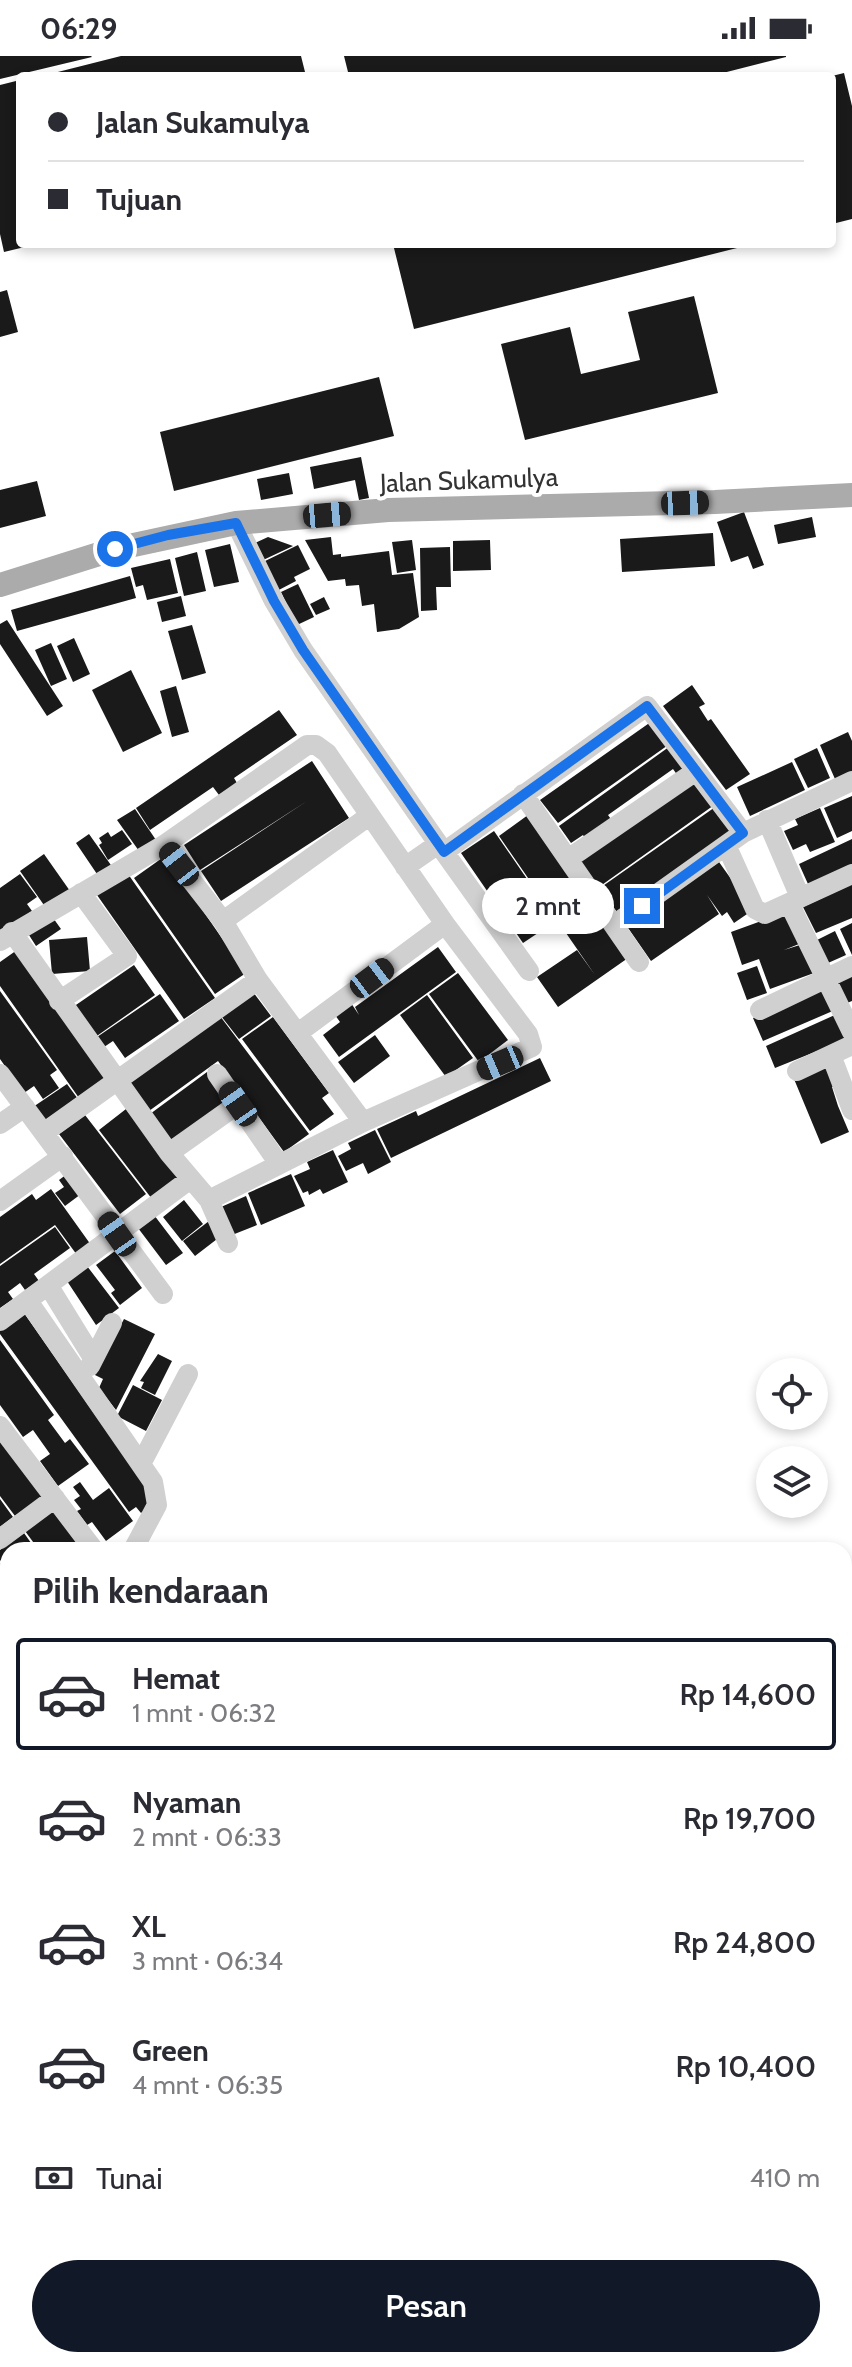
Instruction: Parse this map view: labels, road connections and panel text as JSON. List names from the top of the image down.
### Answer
{
  "streets": {
    "main road": ["Jalan Sukamulya"]
  },
  "page": {
    "status": "06:29",
    "banner": ["Jalan Sukamulya", "Tujuan"],
    "bubble": "2 mnt",
    "heading": "Pilih kendaraan",
    "list": [
      {
        "name": "Hemat",
        "note": "1 mnt · 06:32",
        "value": "Rp 14,600"
      },
      {
        "name": "Nyaman",
        "note": "2 mnt · 06:33",
        "value": "Rp 19,700"
      },
      {
        "name": "XL",
        "note": "3 mnt · 06:34",
        "value": "Rp 24,800"
      },
      {
        "name": "Green",
        "note": "4 mnt · 06:35",
        "value": "Rp 10,400"
      }
    ],
    "pay": ["Tunai", "410 m"],
    "buttons": "Pesan"
  }
}
